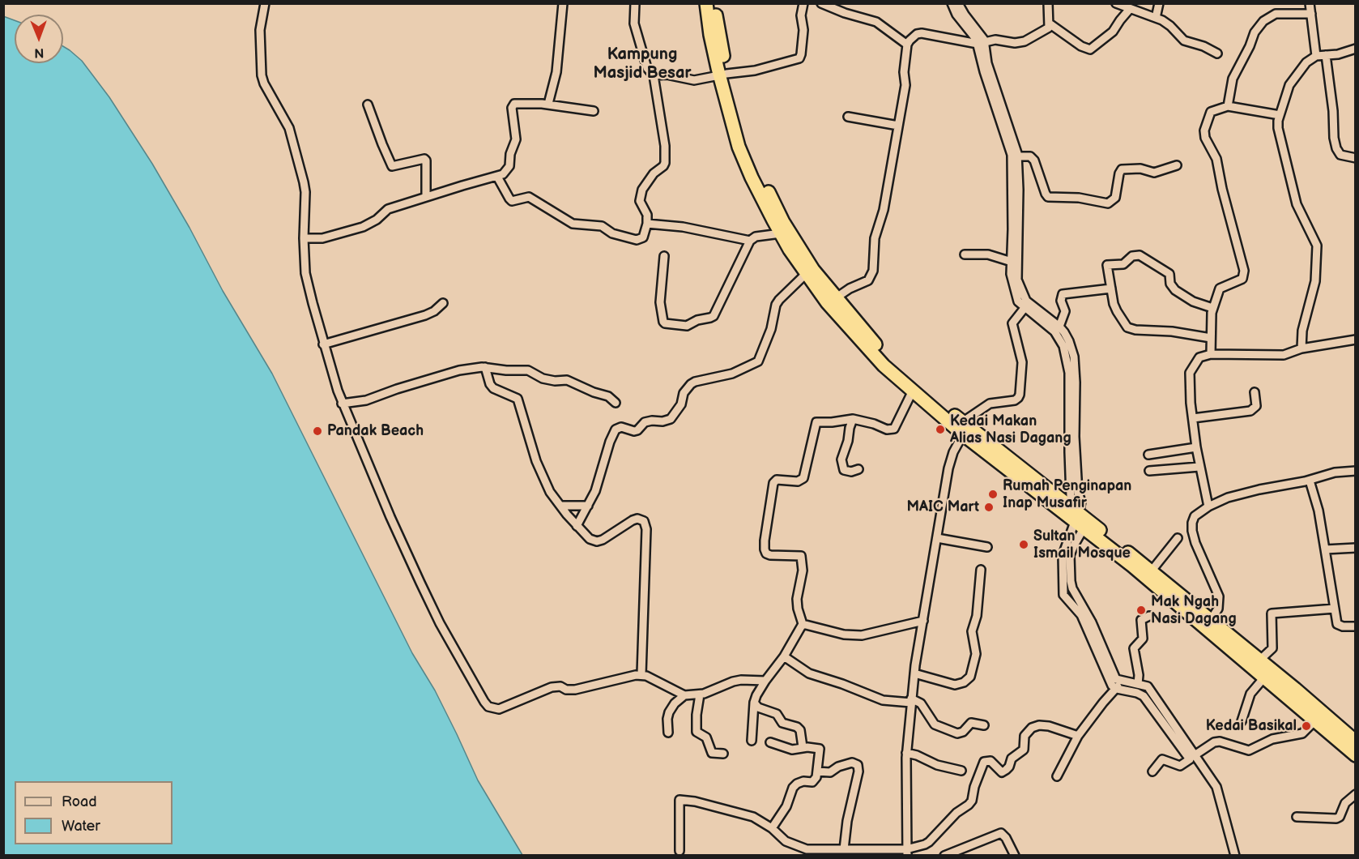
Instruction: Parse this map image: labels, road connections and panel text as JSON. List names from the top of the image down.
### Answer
{
  "districts": ["Kampung Masjid Besar"],
  "places": [
    "Kedai Makan Alias Nasi Dagang",
    "Pandak Beach",
    "Rumah Penginapan Inap Musafir",
    "MAIC Mart",
    "Sultan Ismail Mosque",
    "Mak Ngah Nasi Dagang",
    "Kedai Basikal"
  ],
  "legend": ["Road", "Water"],
  "north": "bottom"
}
